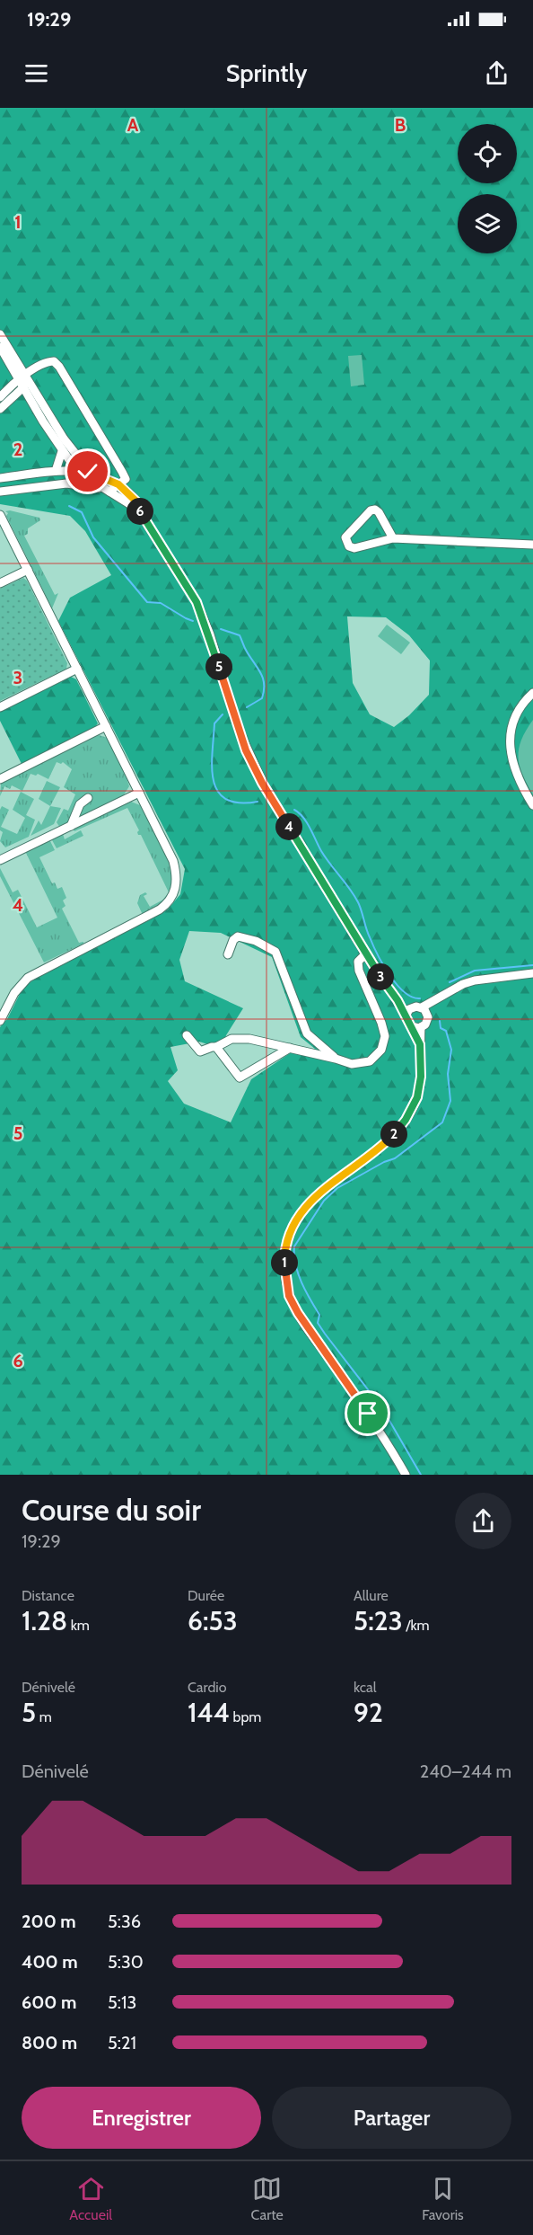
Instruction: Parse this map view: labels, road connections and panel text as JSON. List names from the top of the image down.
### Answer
{
  "page": {
    "status": "19:29",
    "header": "Sprintly",
    "pins": [
      "6",
      "5",
      "4",
      "3",
      "2",
      "1"
    ],
    "heading": ["Course du soir", "19:29"],
    "stats": [
      ["Distance", "1.28 km"],
      ["Durée", "6:53"],
      ["Allure", "5:23 /km"],
      ["Dénivelé", "5 m"],
      ["Cardio", "144 bpm"],
      ["kcal", "92"]
    ],
    "chart": ["Dénivelé", "240–244 m"],
    "list": [
      {
        "name": "200 m",
        "note": "5:36"
      },
      {
        "name": "400 m",
        "note": "5:30"
      },
      {
        "name": "600 m",
        "note": "5:13"
      },
      {
        "name": "800 m",
        "note": "5:21"
      }
    ],
    "buttons": ["Enregistrer", "Partager"],
    "tabs": ["Accueil", "Carte", "Favoris"]
  },
  "grid": {
    "columns": ["A", "B"],
    "rows": [
      "1",
      "2",
      "3",
      "4",
      "5",
      "6"
    ]
  }
}
